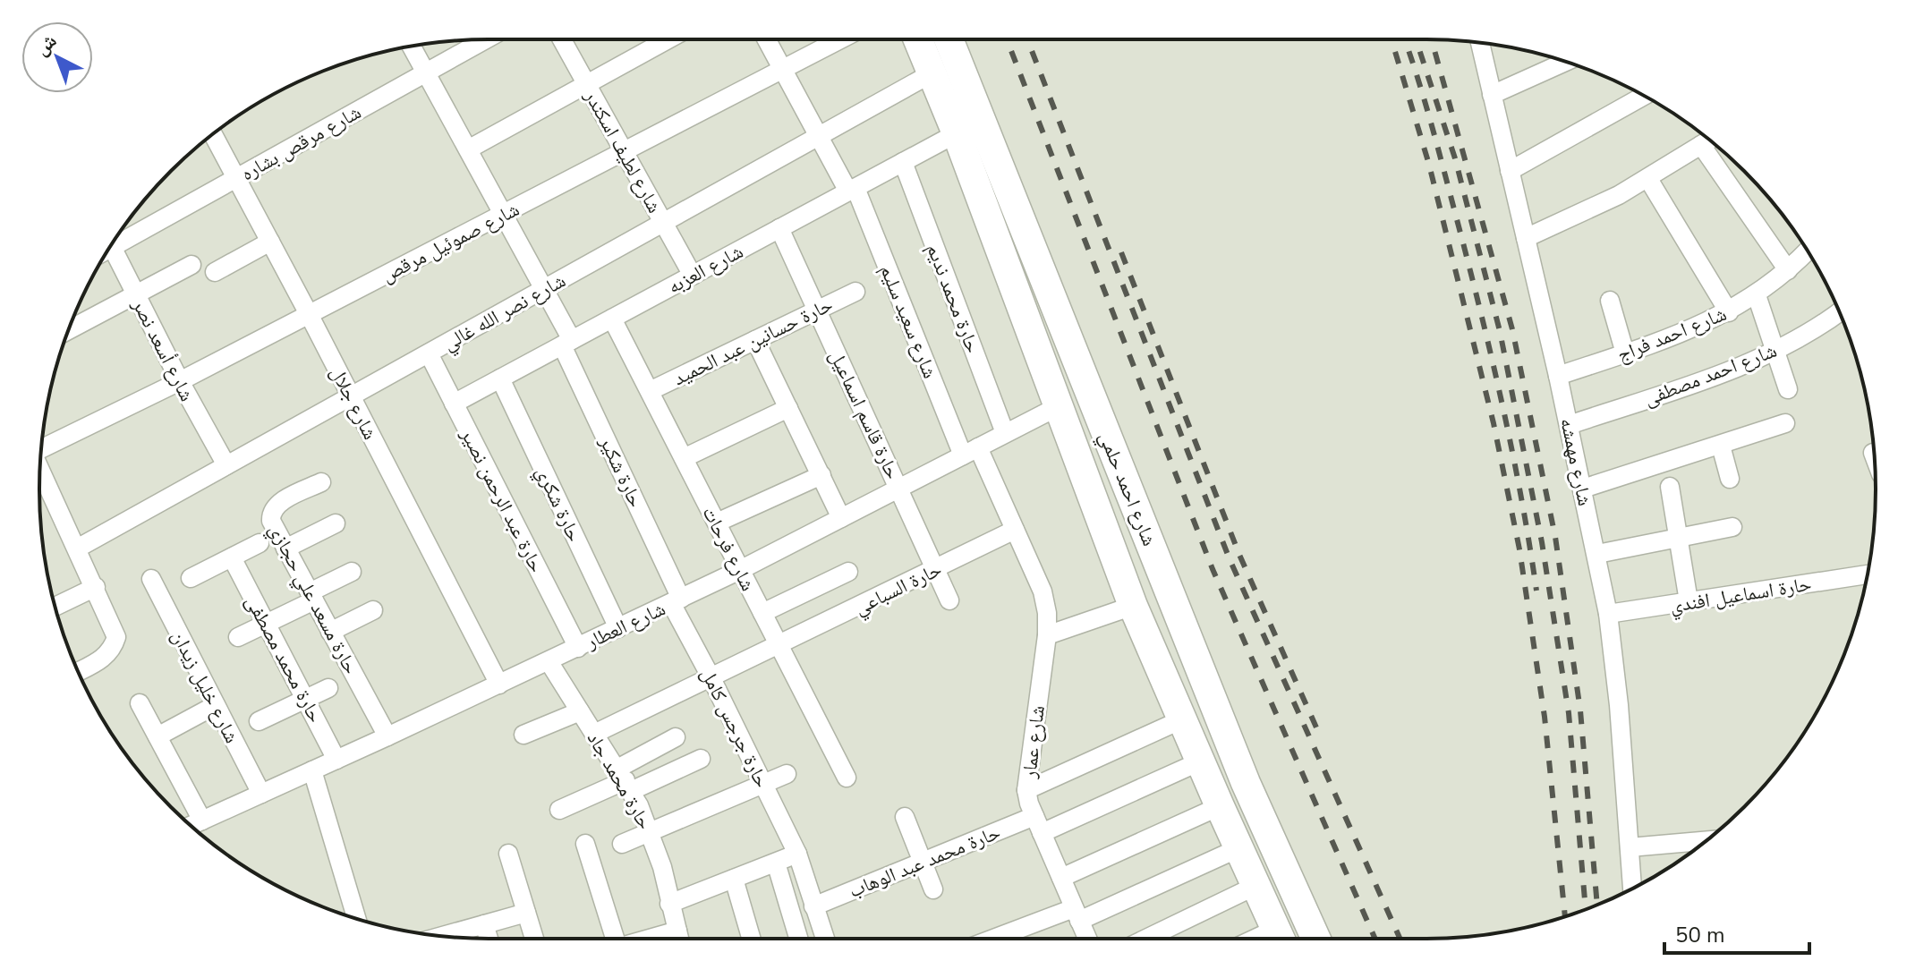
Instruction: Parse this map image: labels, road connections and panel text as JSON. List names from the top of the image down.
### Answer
{
  "streets": {
    "main road": ["شارع احمد حلمي"],
    "street": [
      "شارع مرقص بشاره",
      "شارع لطيف اسكندر",
      "شارع صموئيل مرقص",
      "شارع العزبه",
      "حارة محمد نديم",
      "شارع نصر الله غالي",
      "شارع سعيد سليم",
      "شارع احمد فراج",
      "حارة حسانين عبد الحميد",
      "شارع أسعد نصر",
      "شارع احمد مصطفى",
      "شارع جلال",
      "حارة قاسم اسماعيل",
      "شارع مهمشه",
      "حارة شكير",
      "حارة عبد الرحمن نصير",
      "حارة شكري",
      "شارع فرحات",
      "حارة السباعي",
      "حارة اسماعيل افندي",
      "حارة مسعد علي حجازي",
      "شارع العطار",
      "حارة محمد مصطفى",
      "شارع خليل زيدان",
      "حارة جرجس كامل",
      "شارع عمار",
      "حارة محمد جاد",
      "حارة محمد عبد الوهاب"
    ]
  },
  "crossings": [
    ["شارع مرقص بشاره", "شارع جلال"],
    ["شارع مرقص بشاره", "حارة شكير"],
    ["شارع لطيف اسكندر", "شارع صموئيل مرقص"],
    ["شارع لطيف اسكندر", "شارع العزبه"],
    ["شارع لطيف اسكندر", "شارع نصر الله غالي"],
    ["شارع صموئيل مرقص", "شارع سعيد سليم"],
    ["شارع صموئيل مرقص", "شارع أسعد نصر"],
    ["شارع صموئيل مرقص", "شارع جلال"],
    ["شارع صموئيل مرقص", "حارة شكير"],
    ["شارع العزبه", "حارة محمد نديم"],
    ["شارع العزبه", "شارع سعيد سليم"],
    ["شارع العزبه", "حارة قاسم اسماعيل"],
    ["شارع العزبه", "حارة شكير"],
    ["شارع العزبه", "شارع احمد حلمي"],
    ["شارع العزبه", "حارة عبد الرحمن نصير"],
    ["شارع العزبه", "حارة شكري"],
    ["شارع العزبه", "شارع فرحات"],
    ["حارة محمد نديم", "شارع العطار"],
    ["شارع نصر الله غالي", "شارع سعيد سليم"],
    ["شارع نصر الله غالي", "شارع أسعد نصر"],
    ["شارع نصر الله غالي", "شارع جلال"],
    ["شارع نصر الله غالي", "حارة شكير"],
    ["شارع نصر الله غالي", "شارع احمد حلمي"],
    ["شارع نصر الله غالي", "حارة عبد الرحمن نصير"],
    ["شارع سعيد سليم", "حارة السباعي"],
    ["شارع سعيد سليم", "شارع العطار"],
    ["شارع سعيد سليم", "شارع عمار"],
    ["شارع احمد فراج", "شارع مهمشه"],
    ["حارة حسانين عبد الحميد", "حارة قاسم اسماعيل"],
    ["حارة حسانين عبد الحميد", "شارع فرحات"],
    ["شارع احمد مصطفى", "شارع مهمشه"],
    ["شارع جلال", "شارع العطار"],
    ["حارة قاسم اسماعيل", "حارة السباعي"],
    ["حارة قاسم اسماعيل", "شارع العطار"],
    ["شارع مهمشه", "حارة اسماعيل افندي"],
    ["حارة شكير", "شارع العطار"],
    ["حارة شكير", "حارة جرجس كامل"],
    ["شارع احمد حلمي", "شارع العطار"],
    ["شارع احمد حلمي", "حارة محمد عبد الوهاب"],
    ["حارة عبد الرحمن نصير", "شارع العطار"],
    ["حارة شكري", "شارع العطار"],
    ["شارع فرحات", "حارة السباعي"],
    ["شارع فرحات", "شارع العطار"],
    ["حارة السباعي", "حارة جرجس كامل"],
    ["حارة السباعي", "شارع عمار"],
    ["حارة السباعي", "حارة محمد جاد"],
    ["حارة مسعد علي حجازي", "شارع العطار"],
    ["شارع العطار", "حارة محمد مصطفى"],
    ["شارع العطار", "شارع خليل زيدان"],
    ["شارع العطار", "حارة جرجس كامل"],
    ["شارع العطار", "حارة محمد جاد"],
    ["حارة جرجس كامل", "حارة محمد عبد الوهاب"],
    ["شارع عمار", "حارة محمد عبد الوهاب"]
  ],
  "scale_bar": "50 m",
  "north": "top left"
}
